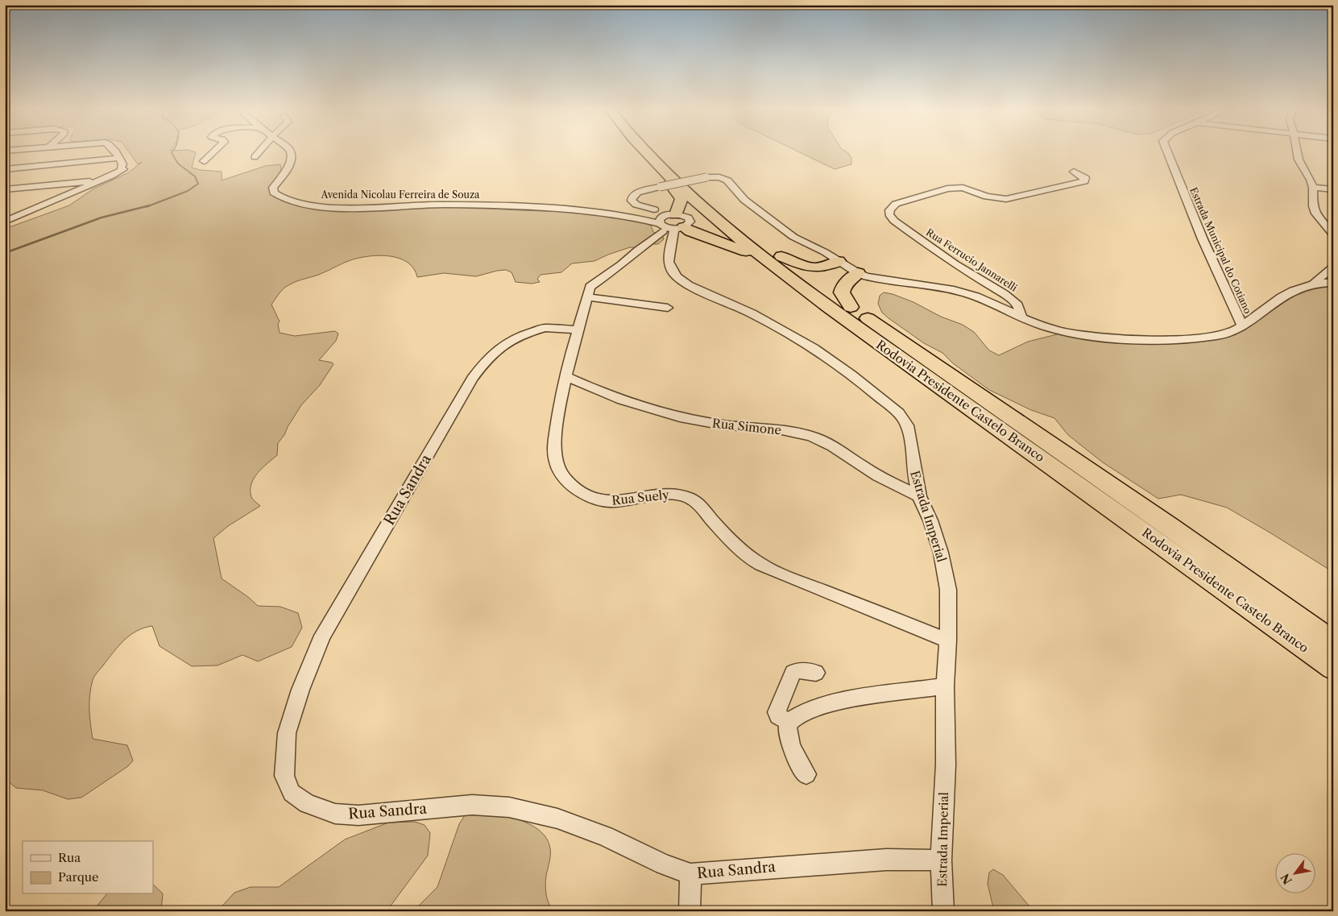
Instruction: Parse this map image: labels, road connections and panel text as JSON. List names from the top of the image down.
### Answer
{
  "streets": {
    "highway": ["Rodovia Presidente Castelo Branco"],
    "street": [
      "Avenida Nicolau Ferreira de Souza",
      "Estrada Municipal do Cotiano",
      "Rua Ferrucio Jannarelli",
      "Rua Simone",
      "Rua Sandra",
      "Rua Suely",
      "Estrada Imperial"
    ]
  },
  "crossings": [
    ["Avenida Nicolau Ferreira de Souza", "Rua Suely"],
    ["Avenida Nicolau Ferreira de Souza", "Estrada Imperial"],
    ["Rua Simone", "Rua Suely"],
    ["Rua Simone", "Estrada Imperial"],
    ["Rua Sandra", "Rua Suely"],
    ["Rua Sandra", "Estrada Imperial"],
    ["Rua Suely", "Estrada Imperial"]
  ],
  "legend": ["Rua", "Parque"],
  "north": "bottom left"
}
